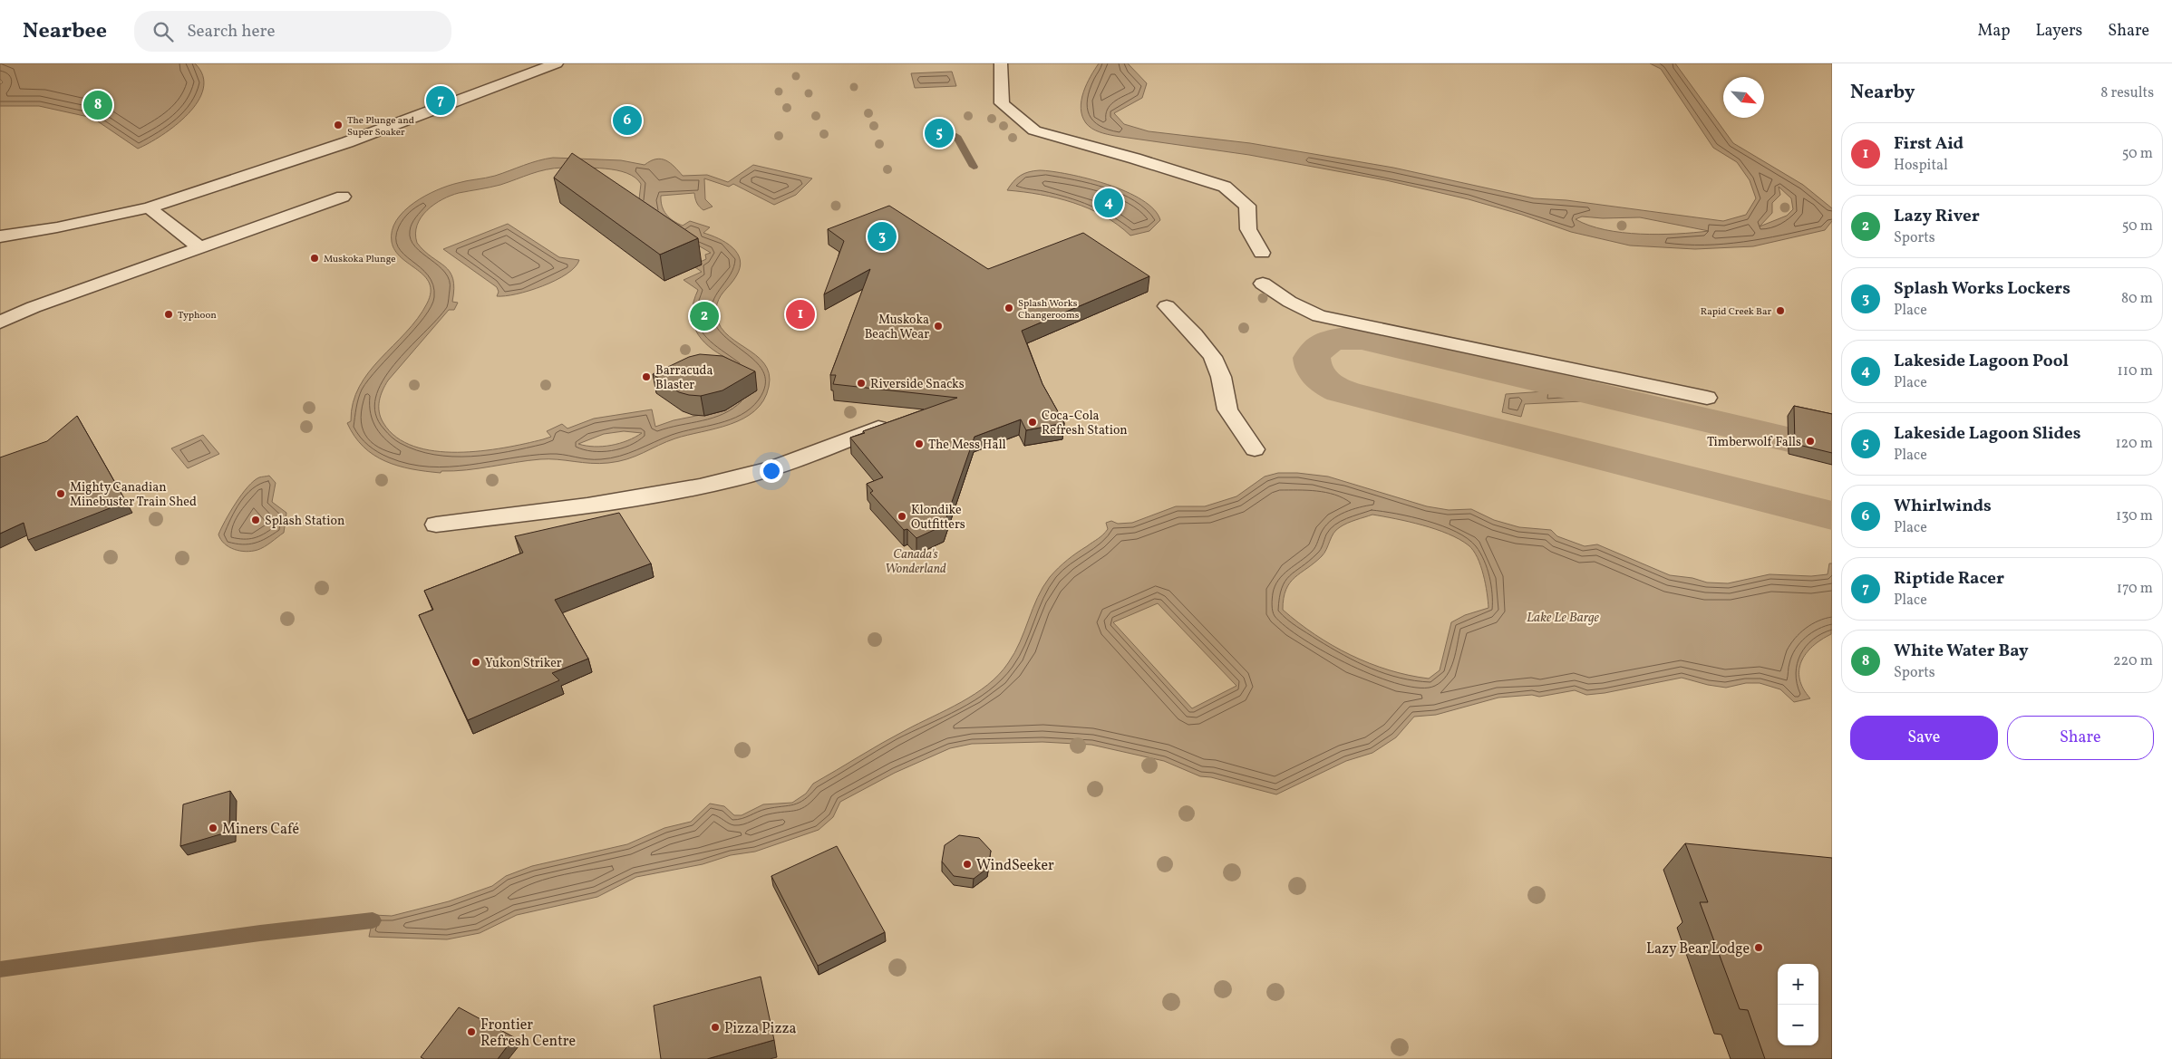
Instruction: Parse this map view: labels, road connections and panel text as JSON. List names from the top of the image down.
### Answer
{
  "water": ["Lake Le Barge"],
  "parks": ["Canada's Wonderland"],
  "places": [
    "The Plunge and Super Soaker",
    "Muskoka Plunge",
    "Splash Works Changerooms",
    "Rapid Creek Bar",
    "Typhoon",
    "Muskoka Beach Wear",
    "Barracuda Blaster",
    "Riverside Snacks",
    "Coca-Cola Refresh Station",
    "Timberwolf Falls",
    "The Mess Hall",
    "Mighty Canadian Minebuster Train Shed",
    "Klondike Outfitters",
    "Splash Station",
    "Yukon Striker",
    "Miners Café",
    "WindSeeker",
    "Lazy Bear Lodge",
    "Pizza Pizza",
    "Frontier Refresh Centre"
  ],
  "north": "bottom right",
  "page": {
    "header": "Nearbee",
    "search": "Search here",
    "nav": ["Map", "Layers", "Share"],
    "heading": ["Nearby", "8 results"],
    "pins": [
      "7",
      "8",
      "6",
      "5",
      "4",
      "3",
      "1",
      "2"
    ],
    "list": [
      {
        "mark": "1",
        "name": "First Aid",
        "note": "Hospital",
        "value": "50 m"
      },
      {
        "mark": "2",
        "name": "Lazy River",
        "note": "Sports",
        "value": "50 m"
      },
      {
        "mark": "3",
        "name": "Splash Works Lockers",
        "note": "Place",
        "value": "80 m"
      },
      {
        "mark": "4",
        "name": "Lakeside Lagoon Pool",
        "note": "Place",
        "value": "110 m"
      },
      {
        "mark": "5",
        "name": "Lakeside Lagoon Slides",
        "note": "Place",
        "value": "120 m"
      },
      {
        "mark": "6",
        "name": "Whirlwinds",
        "note": "Place",
        "value": "130 m"
      },
      {
        "mark": "7",
        "name": "Riptide Racer",
        "note": "Place",
        "value": "170 m"
      },
      {
        "mark": "8",
        "name": "White Water Bay",
        "note": "Sports",
        "value": "220 m"
      }
    ],
    "buttons": ["Save", "Share"],
    "map_buttons": ["+", "−"]
  }
}
